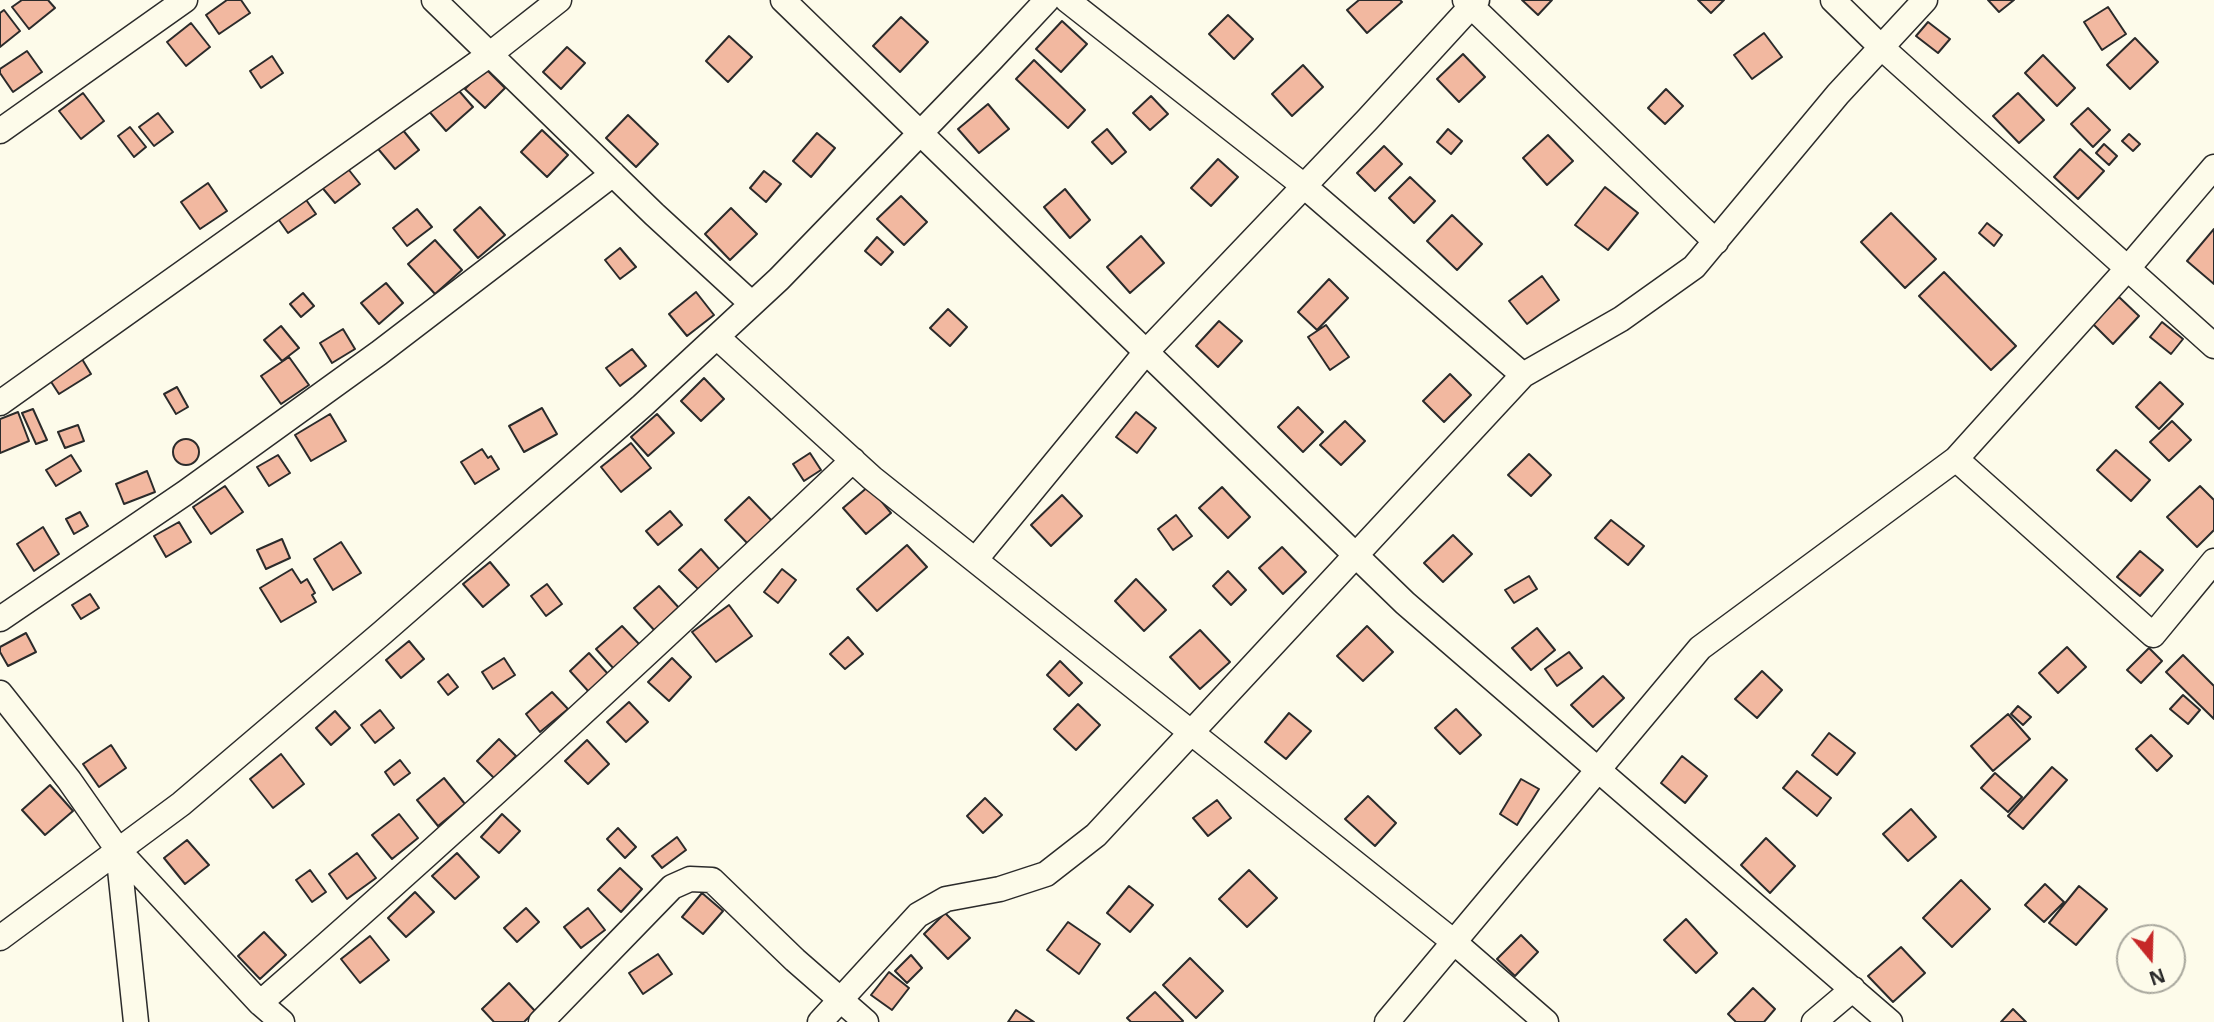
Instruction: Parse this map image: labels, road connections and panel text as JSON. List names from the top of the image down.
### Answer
{
  "north": "bottom"
}
